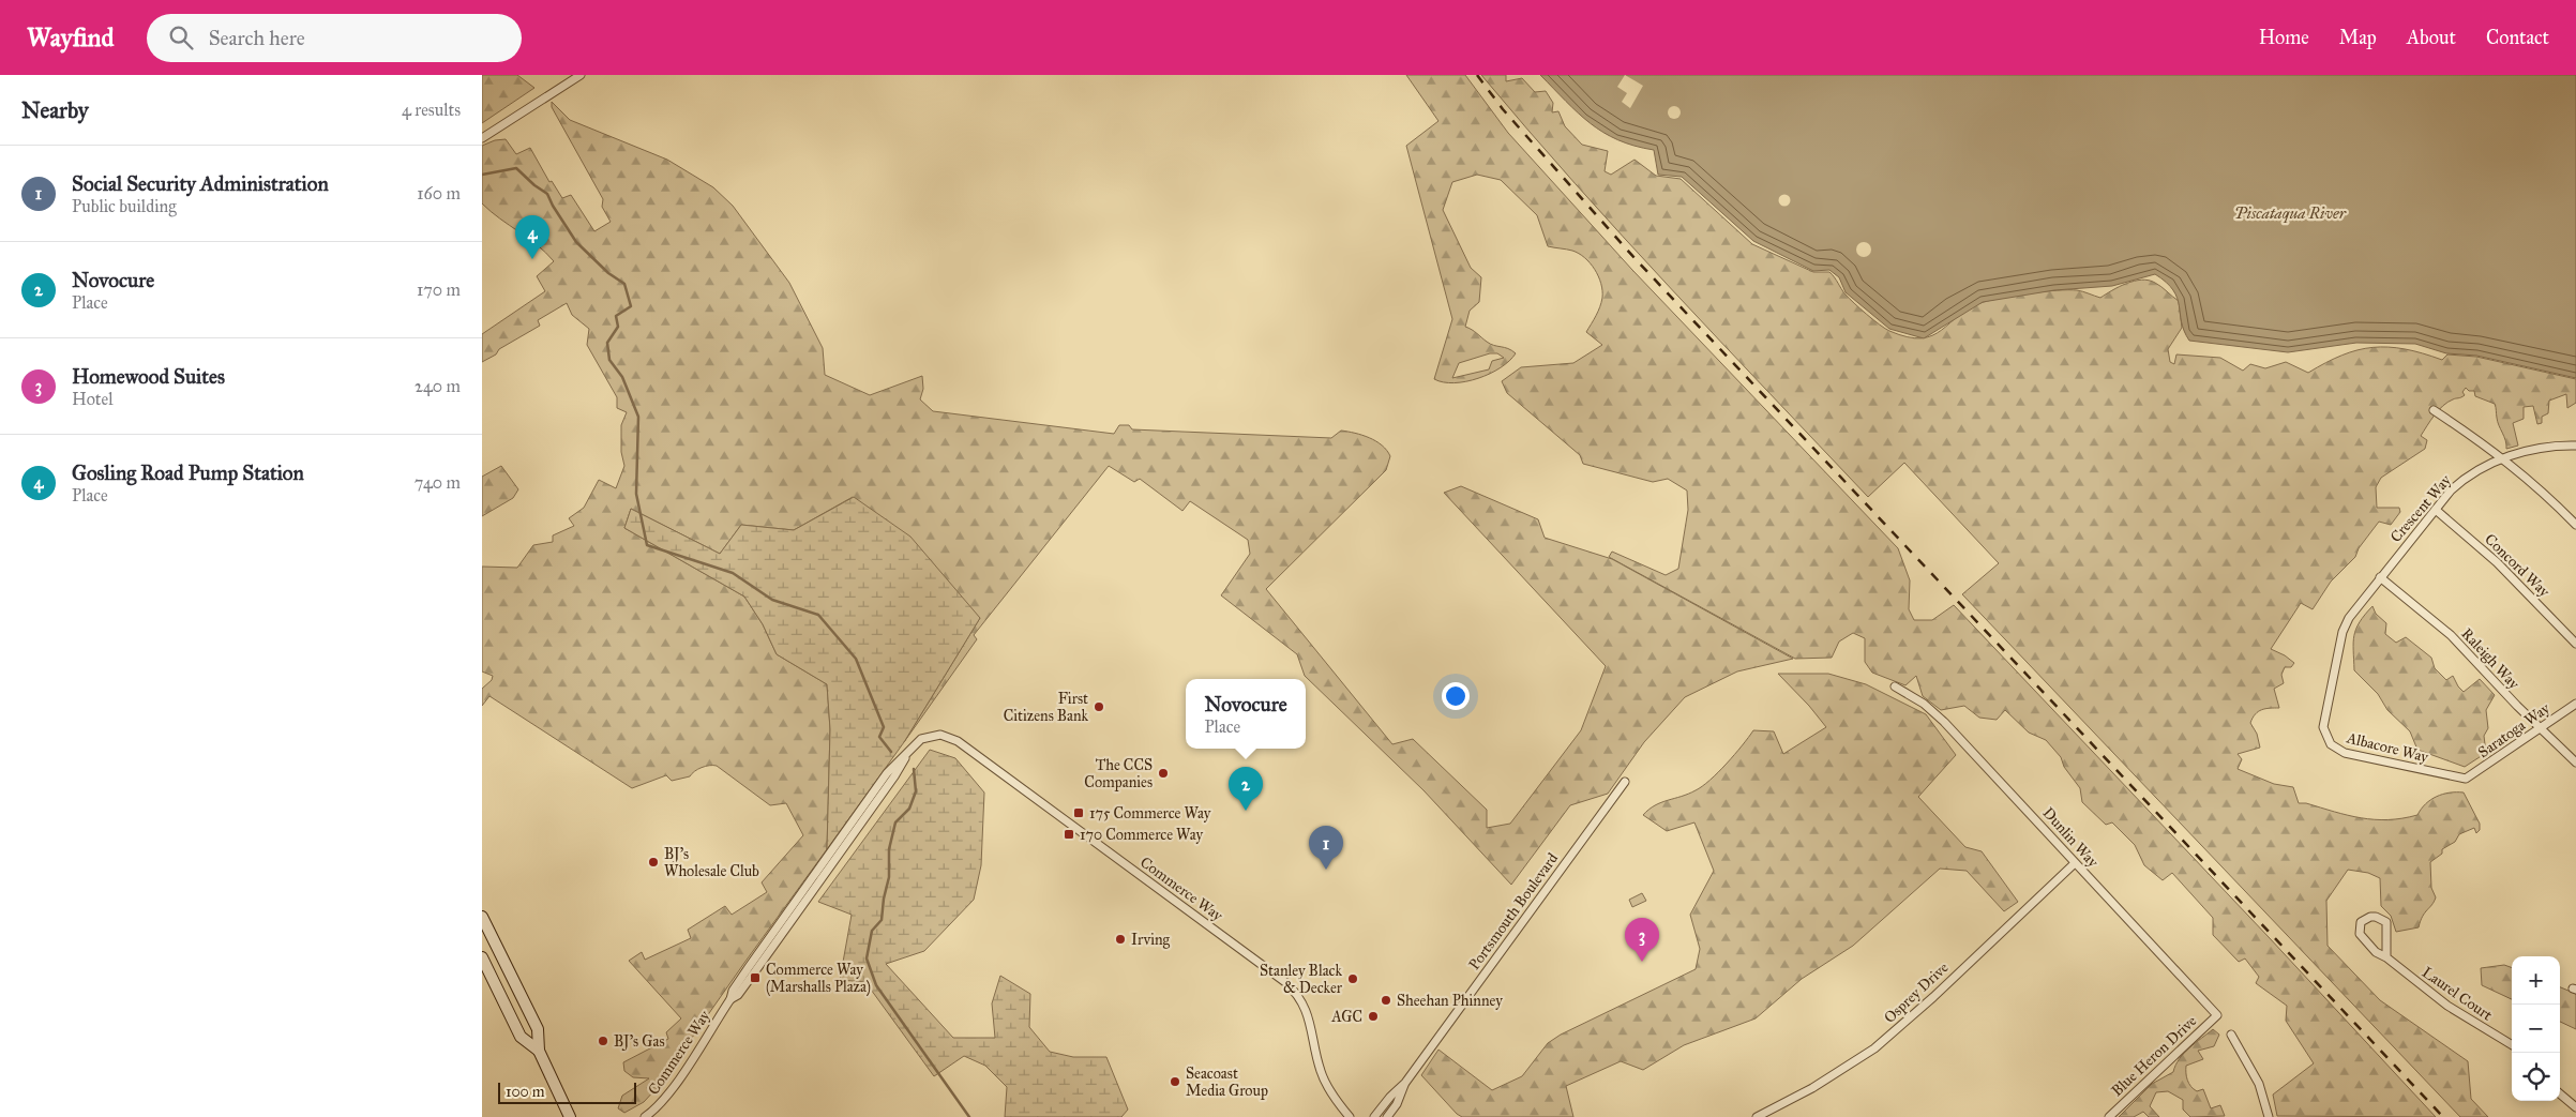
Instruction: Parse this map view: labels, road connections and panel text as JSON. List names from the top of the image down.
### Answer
{
  "streets": {
    "street": [
      "Crescent Way",
      "Concord Way",
      "Raleigh Way",
      "Saratoga Way",
      "Albacore Way",
      "Dunlin Way",
      "Commerce Way",
      "Portsmouth Boulevard",
      "Osprey Drive",
      "Laurel Court",
      "Blue Heron Drive"
    ]
  },
  "crossings": [
    ["Crescent Way", "Concord Way"],
    ["Crescent Way", "Raleigh Way"],
    ["Crescent Way", "Albacore Way"],
    ["Raleigh Way", "Saratoga Way"],
    ["Saratoga Way", "Albacore Way"],
    ["Dunlin Way", "Osprey Drive"],
    ["Dunlin Way", "Blue Heron Drive"]
  ],
  "water": ["Piscataqua River"],
  "places": {
    "other": [
      "First Citizens Bank",
      "The CCS Companies",
      "BJ's Wholesale Club",
      "Irving",
      "Stanley Black & Decker",
      "Sheehan Phinney",
      "AGC",
      "BJ’s Gas",
      "Seacoast Media Group"
    ],
    "transit": ["175 Commerce Way", "170 Commerce Way", "Commerce Way (Marshalls Plaza)"]
  },
  "scale_bar": "100 m",
  "page": {
    "header": "Wayfind",
    "search": "Search here",
    "nav": [
      "Home",
      "Map",
      "About",
      "Contact"
    ],
    "heading": ["Nearby", "4 results"],
    "list": [
      {
        "mark": "1",
        "name": "Social Security Administration",
        "note": "Public building",
        "value": "160 m"
      },
      {
        "mark": "2",
        "name": "Novocure",
        "note": "Place",
        "value": "170 m"
      },
      {
        "mark": "3",
        "name": "Homewood Suites",
        "note": "Hotel",
        "value": "240 m"
      },
      {
        "mark": "4",
        "name": "Gosling Road Pump Station",
        "note": "Place",
        "value": "740 m"
      }
    ],
    "pins": [
      "4",
      "2",
      "1",
      "3"
    ],
    "popup": ["Novocure", "Place"],
    "map_buttons": ["+", "−"],
    "scale": "100 m"
  }
}
